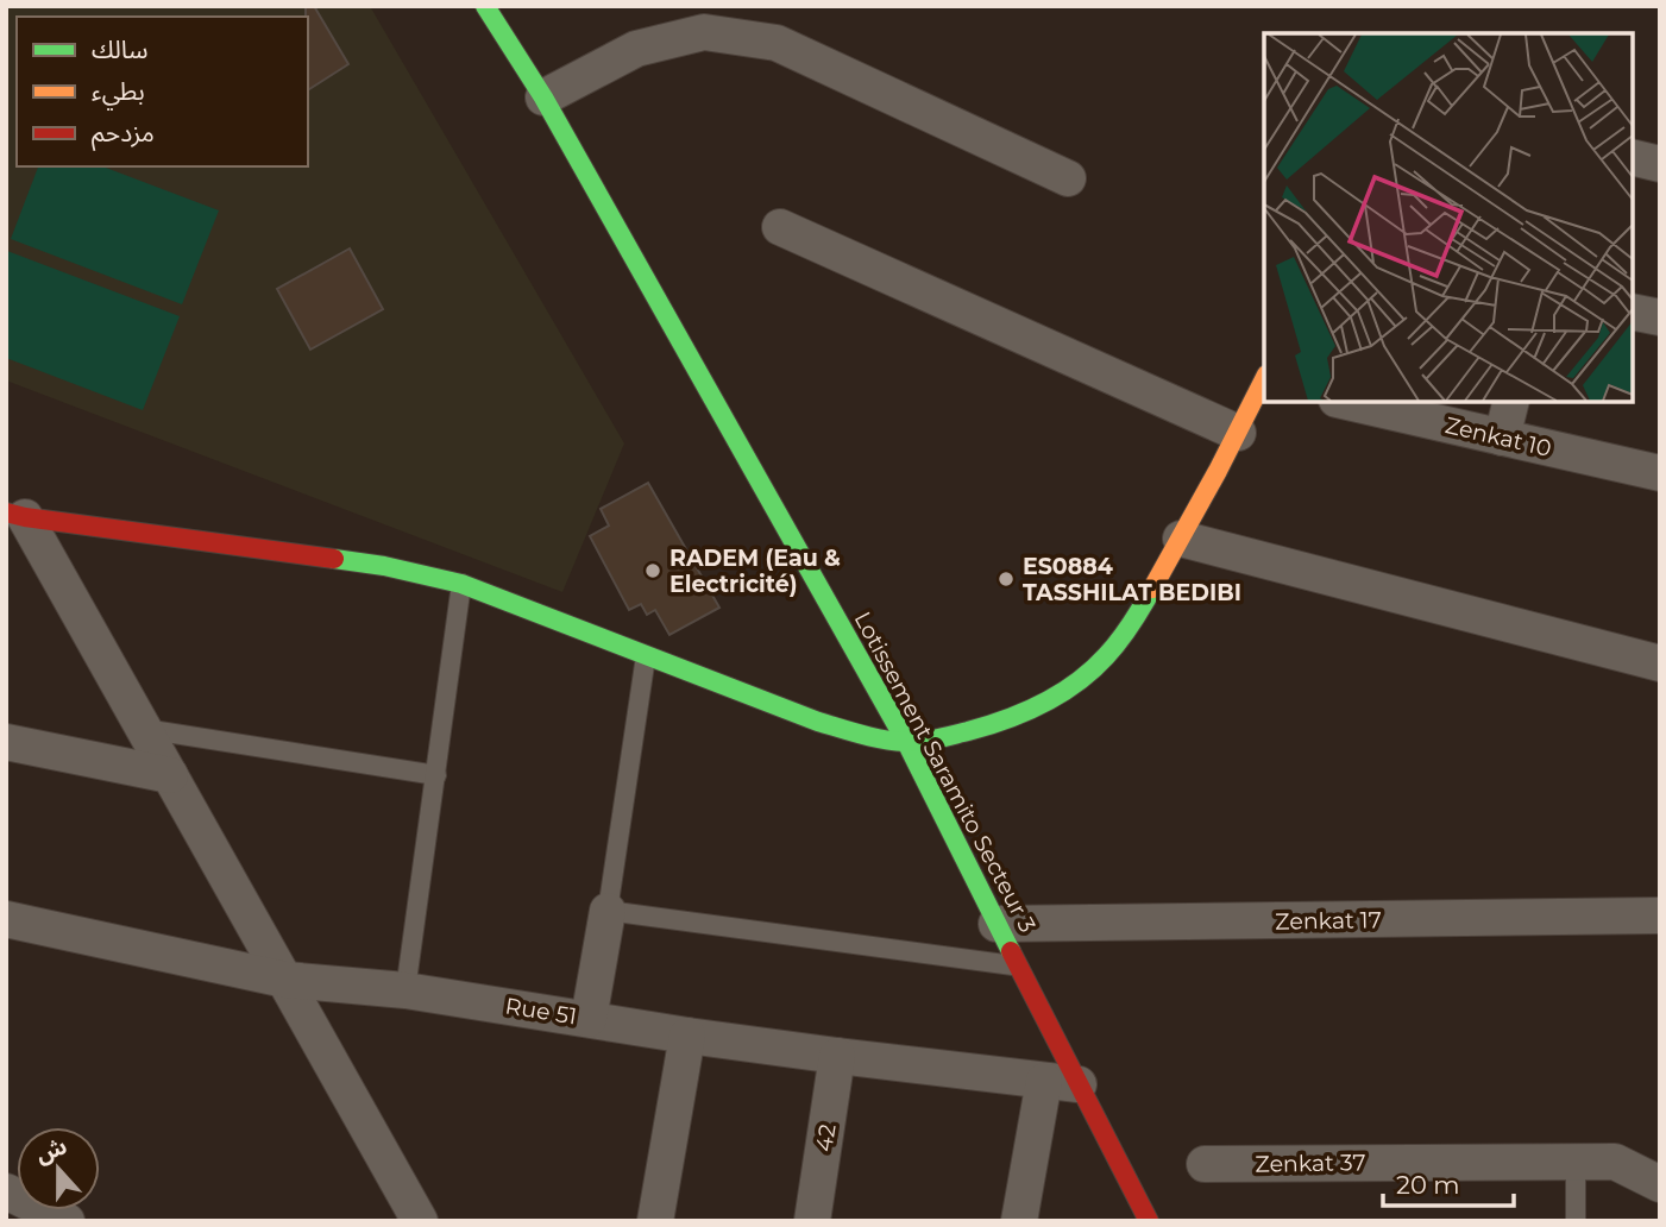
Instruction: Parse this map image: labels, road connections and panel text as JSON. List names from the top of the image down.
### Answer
{
  "streets": {
    "street": [
      "Zenkat 10",
      "Lotissement Saramito Secteur 3",
      "Zenkat 17",
      "Rue 51",
      "42",
      "Zenkat 37"
    ]
  },
  "crossings": [
    ["Lotissement Saramito Secteur 3", "Zenkat 17"],
    ["Lotissement Saramito Secteur 3", "Rue 51"],
    ["Rue 51", "42"]
  ],
  "places": ["RADEM (Eau & Electricité)", "ES0884 TASSHILAT BEDIBI"],
  "legend": ["سالك", "بطيء", "مزدحم"],
  "scale_bar": "20 m",
  "north": "top"
}
